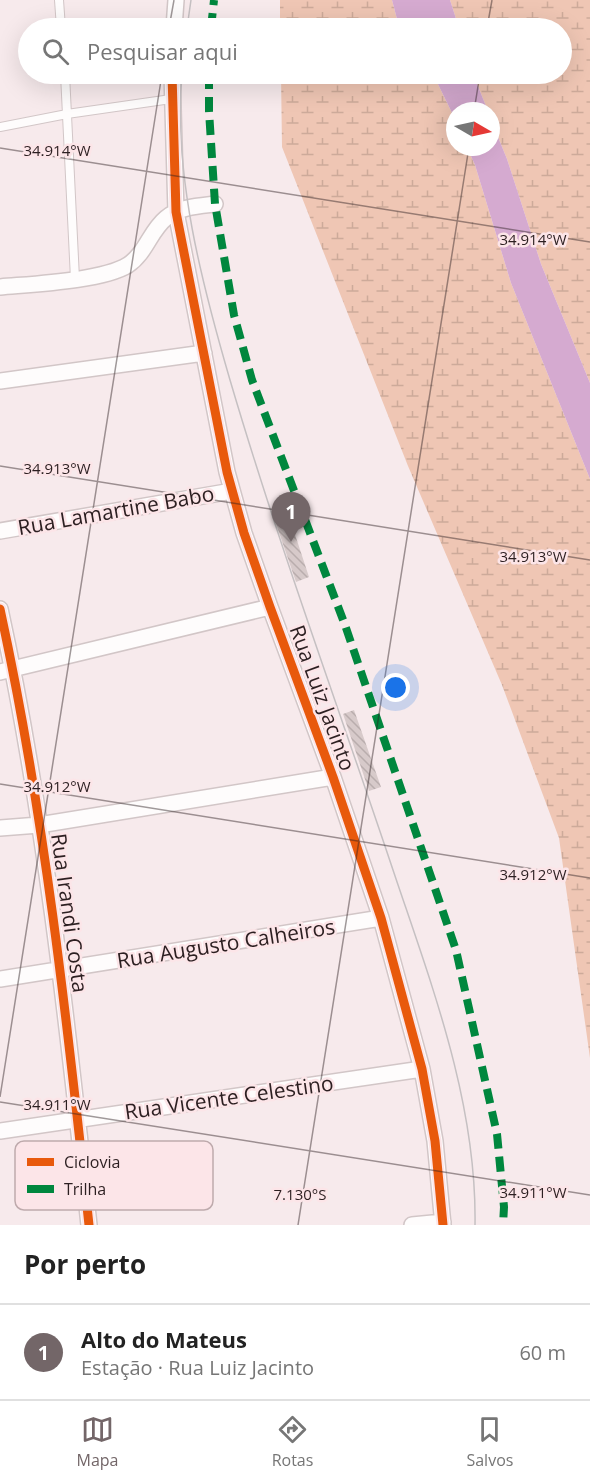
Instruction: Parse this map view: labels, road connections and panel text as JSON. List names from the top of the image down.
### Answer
{
  "streets": {
    "street": [
      "Rua Lamartine Babo",
      "Rua Luiz Jacinto",
      "Rua Irandi Costa",
      "Rua Augusto Calheiros",
      "Rua Vicente Celestino"
    ]
  },
  "crossings": [
    ["Rua Lamartine Babo", "Rua Luiz Jacinto"],
    ["Rua Luiz Jacinto", "Rua Augusto Calheiros"],
    ["Rua Luiz Jacinto", "Rua Vicente Celestino"],
    ["Rua Irandi Costa", "Rua Augusto Calheiros"],
    ["Rua Irandi Costa", "Rua Vicente Celestino"]
  ],
  "legend": ["Ciclovia", "Trilha"],
  "north": "right",
  "page": {
    "search": "Pesquisar aqui",
    "pins": "1",
    "heading": "Por perto",
    "list": [
      {
        "mark": "1",
        "name": "Alto do Mateus",
        "note": "Estação · Rua Luiz Jacinto",
        "value": "60 m"
      }
    ],
    "nav": ["Mapa", "Rotas", "Salvos"]
  },
  "coordinates": [
    "34.914°W",
    "34.913°W",
    "34.912°W",
    "34.911°W",
    "7.130°S"
  ]
}
